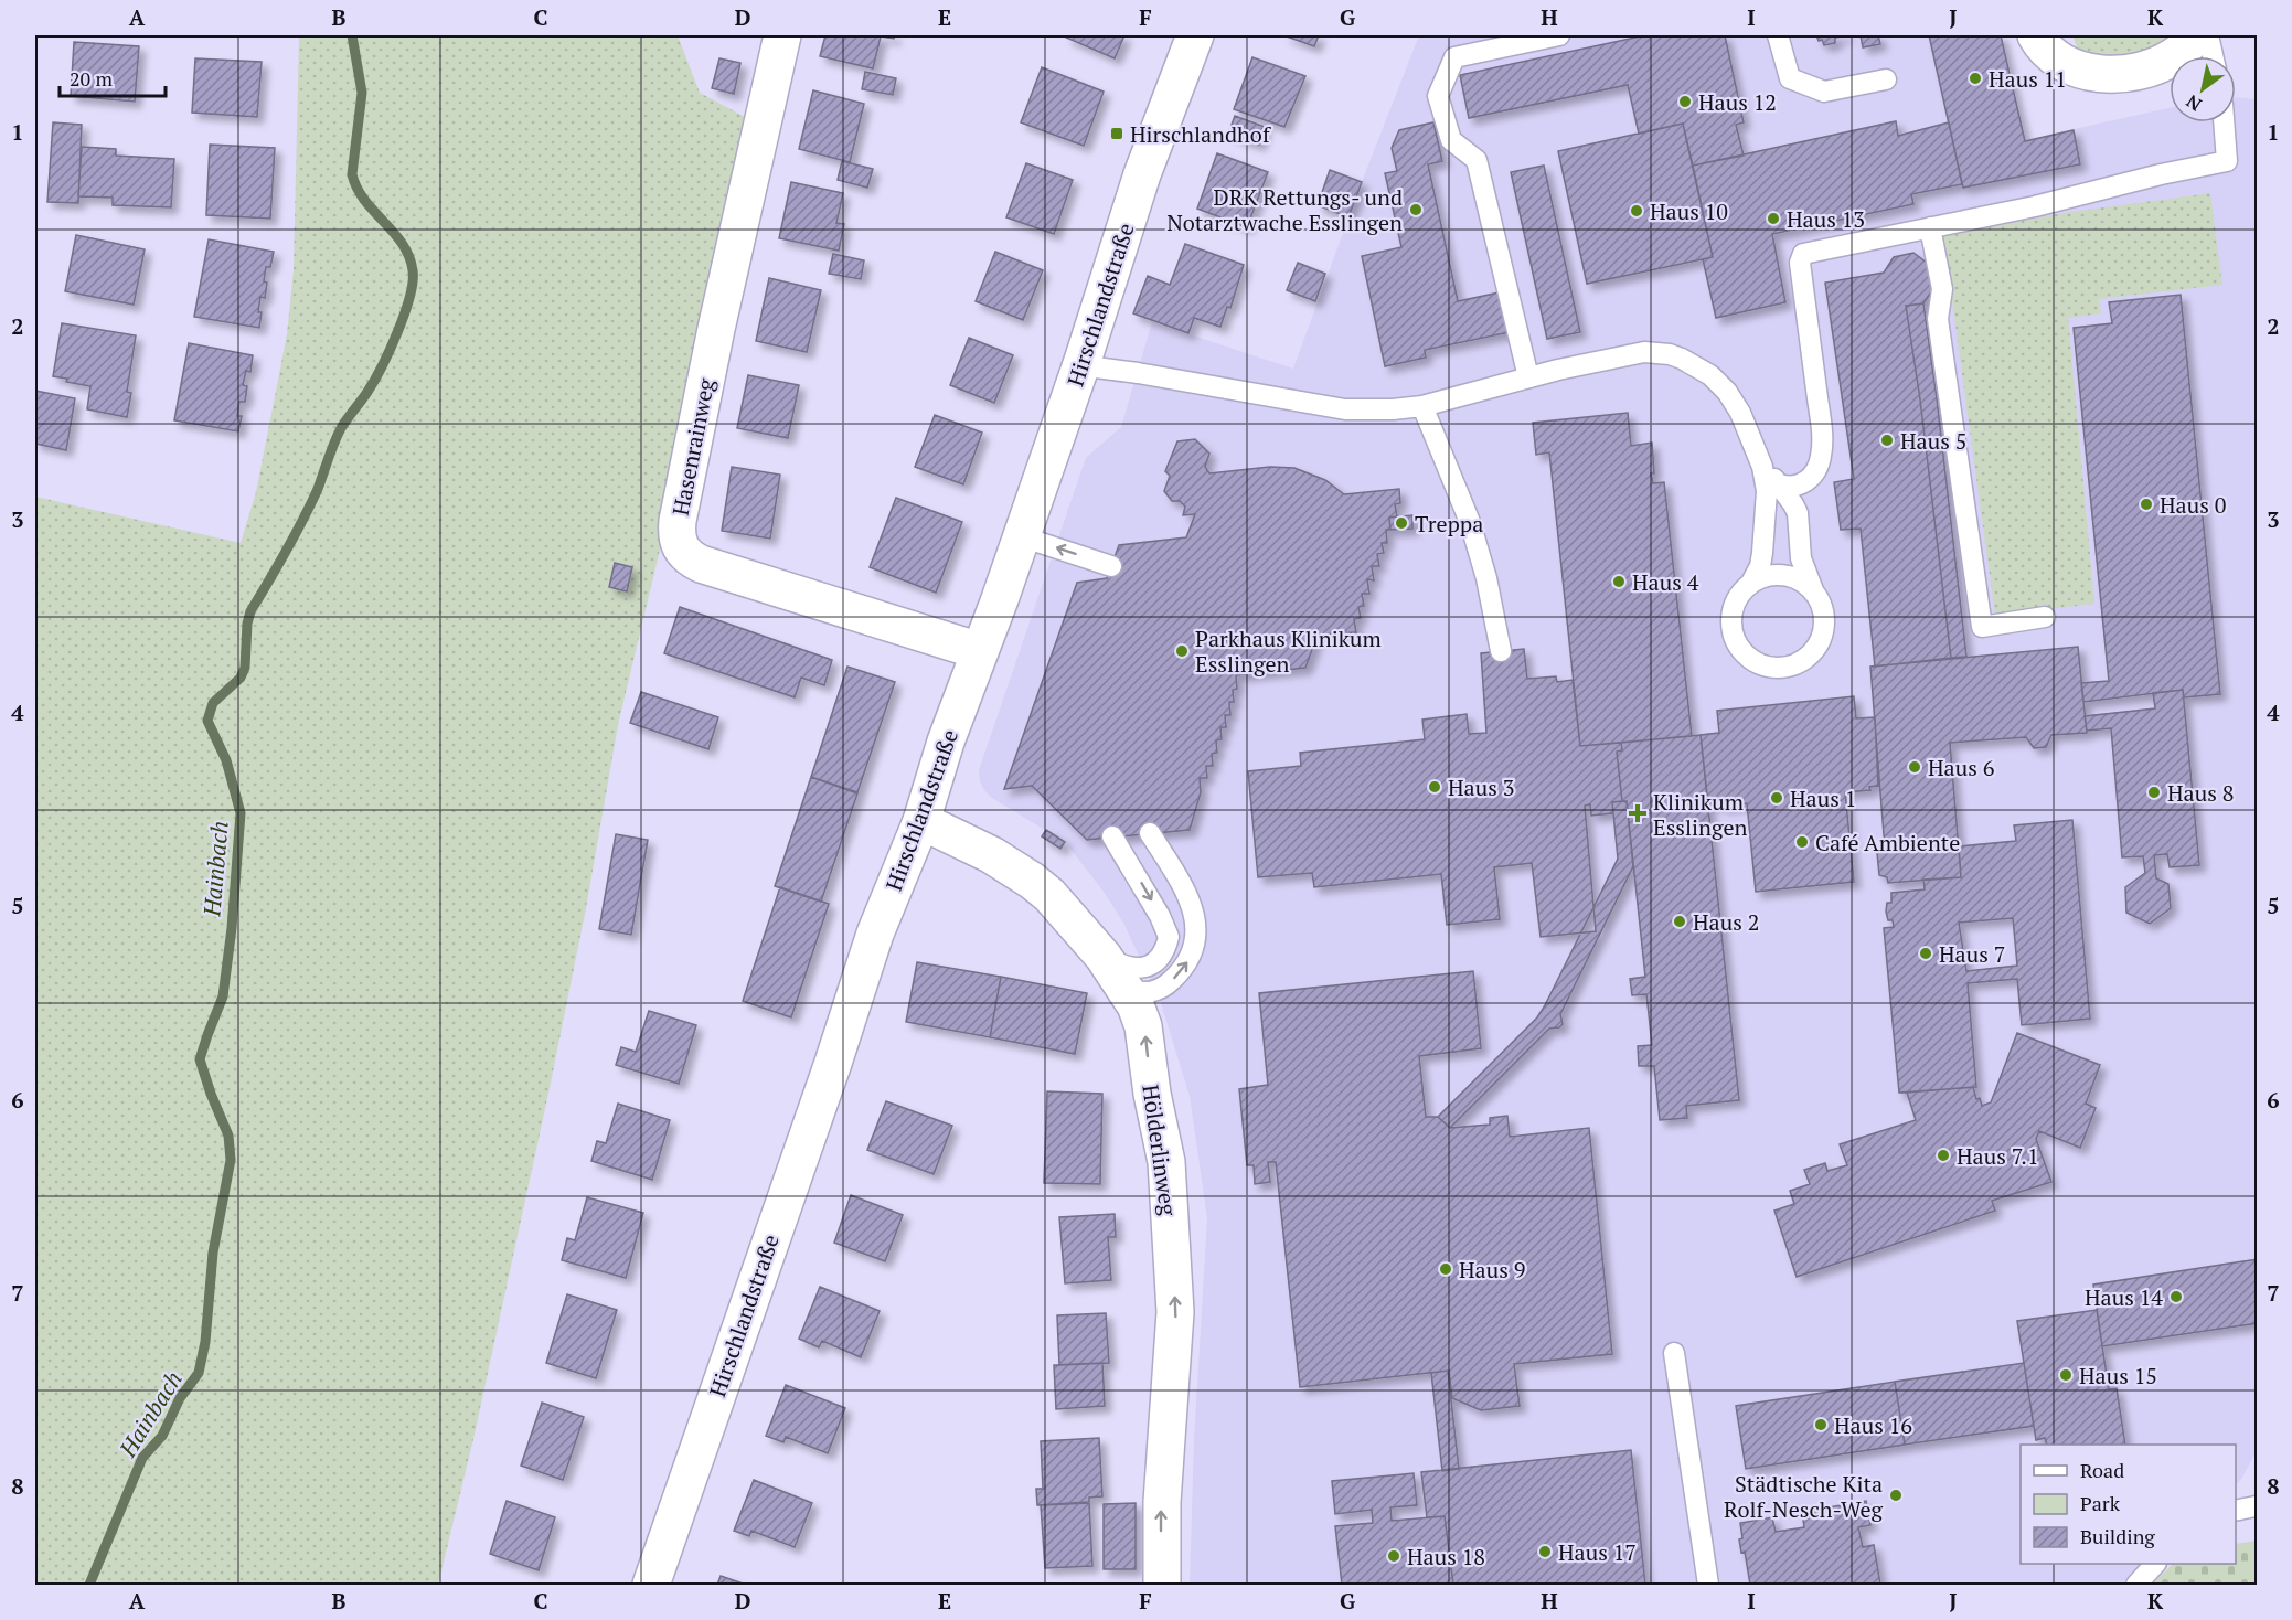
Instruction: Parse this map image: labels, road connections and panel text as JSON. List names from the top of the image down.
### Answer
{
  "streets": {
    "street": ["Hirschlandstraße", "Hasenrainweg", "Hölderlinweg"]
  },
  "crossings": [
    ["Hirschlandstraße", "Hasenrainweg"],
    ["Hirschlandstraße", "Hölderlinweg"]
  ],
  "one_way": ["Hölderlinweg"],
  "water": ["Hainbach"],
  "places": {
    "other": [
      "Haus 11",
      "Haus 12",
      "DRK Rettungs- und Notarztwache Esslingen",
      "Haus 10",
      "Haus 13",
      "Haus 5",
      "Haus 0",
      "Treppa",
      "Haus 4",
      "Parkhaus Klinikum Esslingen",
      "Haus 6",
      "Haus 3",
      "Haus 8",
      "Haus 1",
      "Café Ambiente",
      "Haus 2",
      "Haus 7",
      "Haus 7.1",
      "Haus 9",
      "Haus 14",
      "Haus 15",
      "Haus 16",
      "Städtische Kita Rolf-Nesch-Weg",
      "Haus 17",
      "Haus 18"
    ],
    "transit": ["Hirschlandhof"],
    "health": ["Klinikum Esslingen"]
  },
  "legend": ["Road", "Park", "Building"],
  "scale_bar": "20 m",
  "north": "bottom left",
  "grid": {
    "columns": [
      "A",
      "B",
      "C",
      "D",
      "E",
      "F",
      "G",
      "H",
      "I",
      "J",
      "K"
    ],
    "rows": [
      "1",
      "2",
      "3",
      "4",
      "5",
      "6",
      "7",
      "8"
    ]
  }
}
